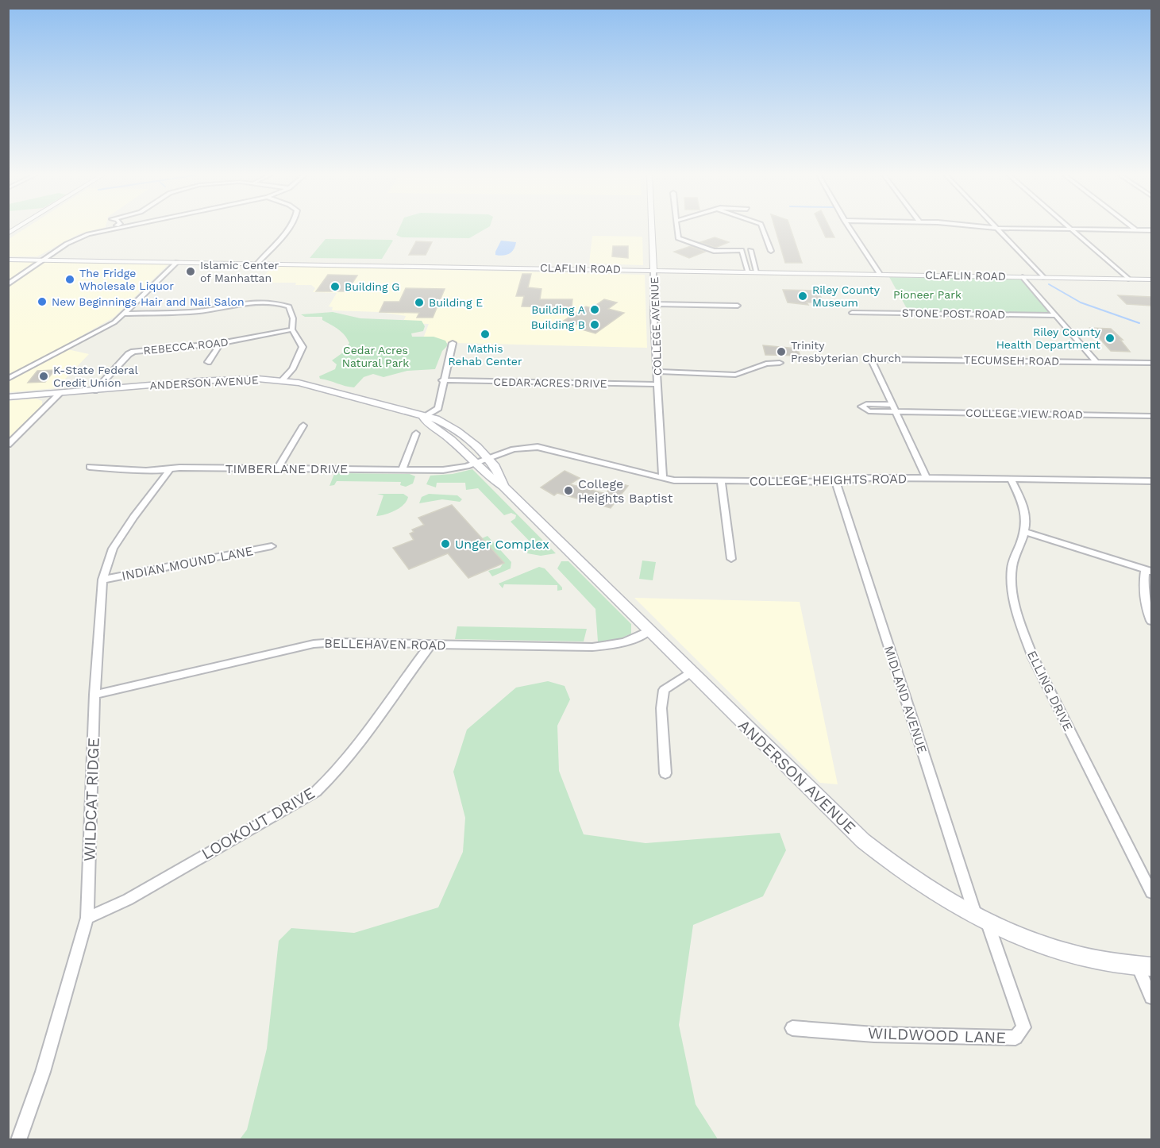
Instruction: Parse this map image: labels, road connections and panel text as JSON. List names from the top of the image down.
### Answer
{
  "streets": {
    "main road": ["ANDERSON AVENUE"],
    "street": [
      "CLAFLIN ROAD",
      "STONE POST ROAD",
      "COLLEGE AVENUE",
      "REBECCA ROAD",
      "TECUMSEH ROAD",
      "CEDAR ACRES DRIVE",
      "COLLEGE VIEW ROAD",
      "TIMBERLANE DRIVE",
      "COLLEGE HEIGHTS ROAD",
      "INDIAN MOUND LANE",
      "BELLEHAVEN ROAD",
      "ELLING DRIVE",
      "MIDLAND AVENUE",
      "WILDCAT RIDGE",
      "LOOKOUT DRIVE",
      "WILDWOOD LANE"
    ]
  },
  "crossings": [
    ["CLAFLIN ROAD", "COLLEGE AVENUE"],
    ["COLLEGE AVENUE", "CEDAR ACRES DRIVE"],
    ["COLLEGE AVENUE", "COLLEGE HEIGHTS ROAD"],
    ["REBECCA ROAD", "ANDERSON AVENUE"],
    ["TECUMSEH ROAD", "COLLEGE VIEW ROAD"],
    ["ANDERSON AVENUE", "TIMBERLANE DRIVE"],
    ["ANDERSON AVENUE", "COLLEGE HEIGHTS ROAD"],
    ["ANDERSON AVENUE", "BELLEHAVEN ROAD"],
    ["ANDERSON AVENUE", "MIDLAND AVENUE"],
    ["ANDERSON AVENUE", "WILDWOOD LANE"],
    ["TIMBERLANE DRIVE", "COLLEGE HEIGHTS ROAD"],
    ["TIMBERLANE DRIVE", "WILDCAT RIDGE"],
    ["COLLEGE HEIGHTS ROAD", "ELLING DRIVE"],
    ["COLLEGE HEIGHTS ROAD", "MIDLAND AVENUE"],
    ["INDIAN MOUND LANE", "WILDCAT RIDGE"],
    ["BELLEHAVEN ROAD", "WILDCAT RIDGE"],
    ["BELLEHAVEN ROAD", "LOOKOUT DRIVE"],
    ["MIDLAND AVENUE", "WILDWOOD LANE"],
    ["WILDCAT RIDGE", "LOOKOUT DRIVE"]
  ],
  "parks": ["Pioneer Park", "Cedar Acres Natural Park"],
  "places": [
    "Islamic Center of Manhattan",
    "The Fridge Wholesale Liquor",
    "Building G",
    "Riley County Museum",
    "New Beginnings Hair and Nail Salon",
    "Building E",
    "Building A",
    "Building B",
    "Mathis Rehab Center",
    "Riley County Health Department",
    "Trinity Presbyterian Church",
    "K-State Federal Credit Union",
    "College Heights Baptist",
    "Unger Complex"
  ]
}
